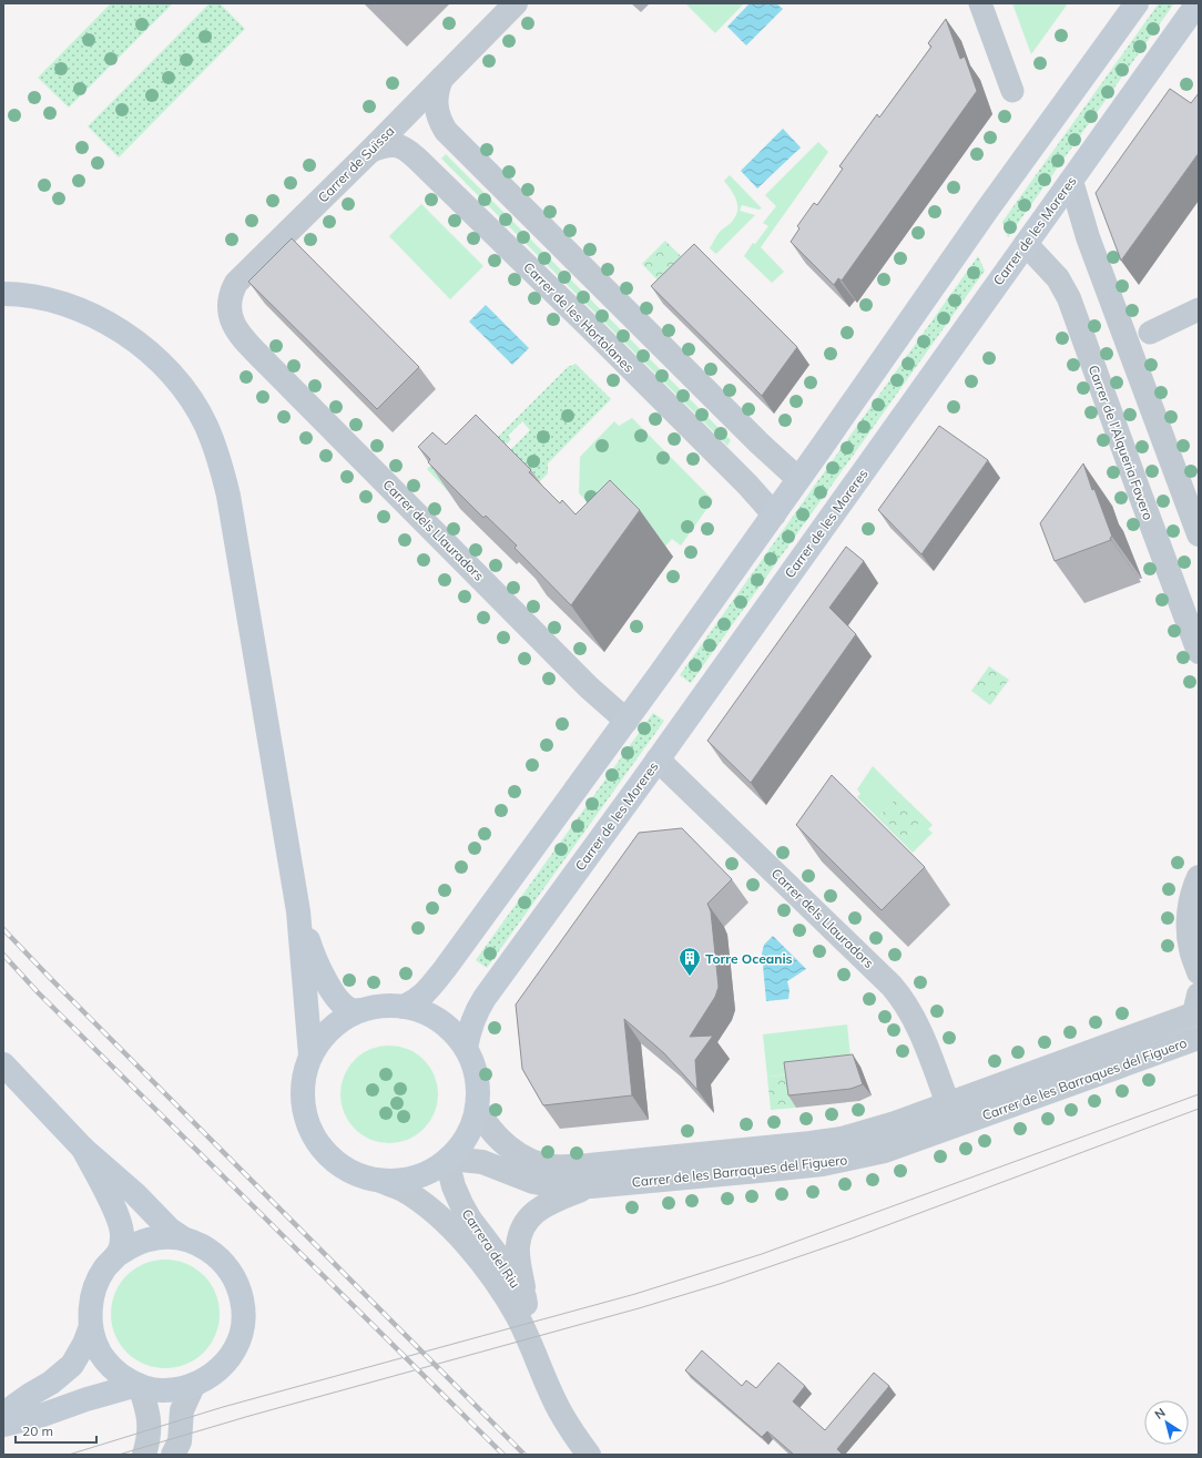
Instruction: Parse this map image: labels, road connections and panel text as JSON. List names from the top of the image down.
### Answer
{
  "streets": {
    "main road": ["Carrer de les Moreres"],
    "street": [
      "Carrer de Suïssa",
      "Carrer de les Hortolanes",
      "Carrer de l'Alqueria Favero",
      "Carrer dels Llauradors",
      "Carrer de les Barraques del Figuero",
      "Carrera del Riu"
    ]
  },
  "crossings": [
    ["Carrer de Suïssa", "Carrer de les Hortolanes"],
    ["Carrer de Suïssa", "Carrer dels Llauradors"],
    ["Carrer de les Moreres", "Carrer de l'Alqueria Favero"],
    ["Carrer de les Moreres", "Carrer dels Llauradors"],
    ["Carrer dels Llauradors", "Carrer de les Barraques del Figuero"],
    ["Carrer de les Barraques del Figuero", "Carrera del Riu"]
  ],
  "places": {
    "building": ["Torre Oceanis"]
  },
  "scale_bar": "20 m",
  "north": "top left"
}
